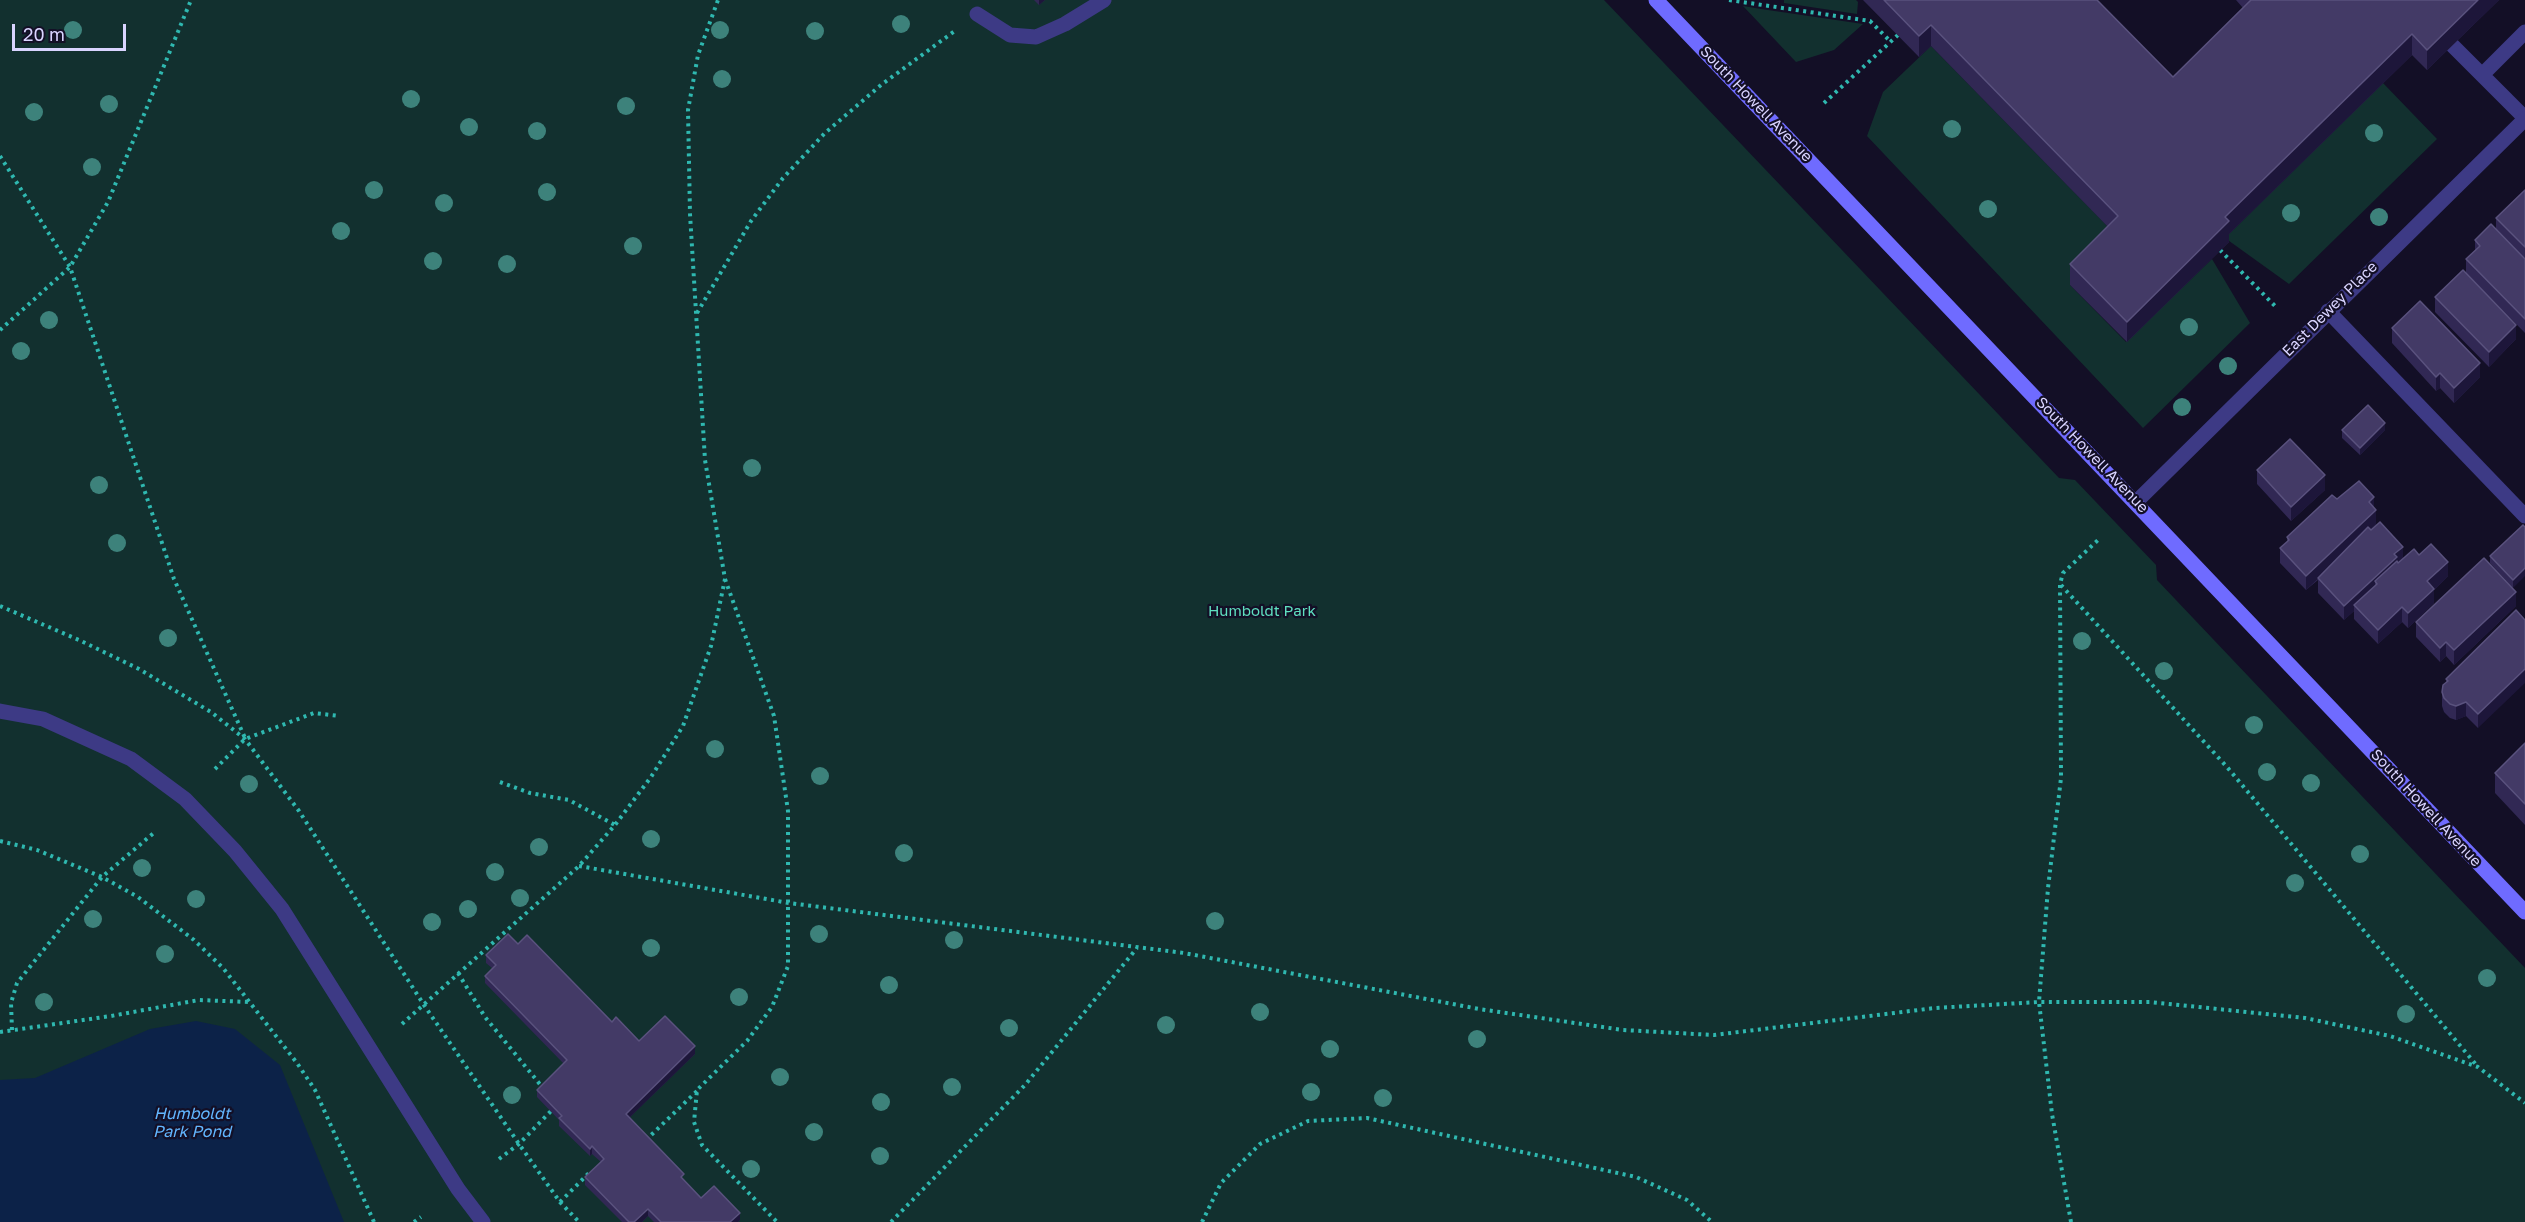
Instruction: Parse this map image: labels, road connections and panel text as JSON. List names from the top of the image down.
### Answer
{
  "streets": {
    "street": ["South Howell Avenue", "East Dewey Place"]
  },
  "crossings": [
    ["South Howell Avenue", "East Dewey Place"]
  ],
  "water": ["Humboldt Park Pond"],
  "parks": ["Humboldt Park"],
  "scale_bar": "20 m"
}
